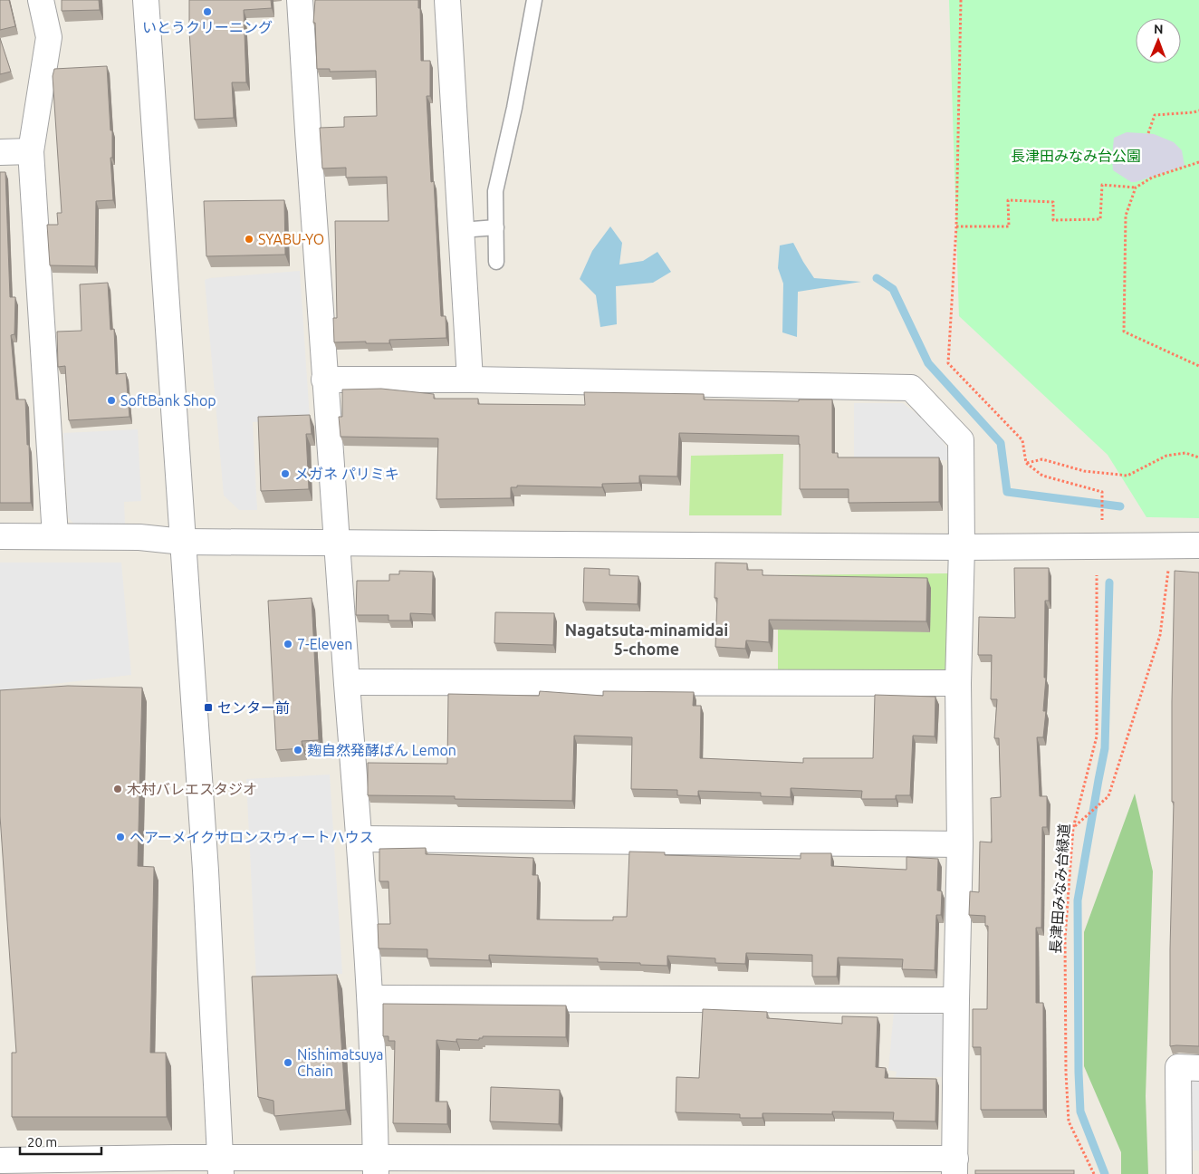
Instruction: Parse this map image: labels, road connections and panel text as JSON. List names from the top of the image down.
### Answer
{
  "streets": {
    "path": ["長津田みなみ台緑道"]
  },
  "districts": ["Nagatsuta-minamidai 5-chome"],
  "parks": ["長津田みなみ台公園"],
  "places": {
    "other": [
      "いとうクリーニング",
      "SYABU-YO",
      "SoftBank Shop",
      "メガネ パリミキ",
      "7-Eleven",
      "麹自然発酵ぱん Lemon",
      "木村バレエスタジオ",
      "ヘアーメイクサロンスウィートハウス",
      "Nishimatsuya Chain"
    ],
    "transit": ["センター前"]
  },
  "scale_bar": "20 m",
  "north": "top"
}
